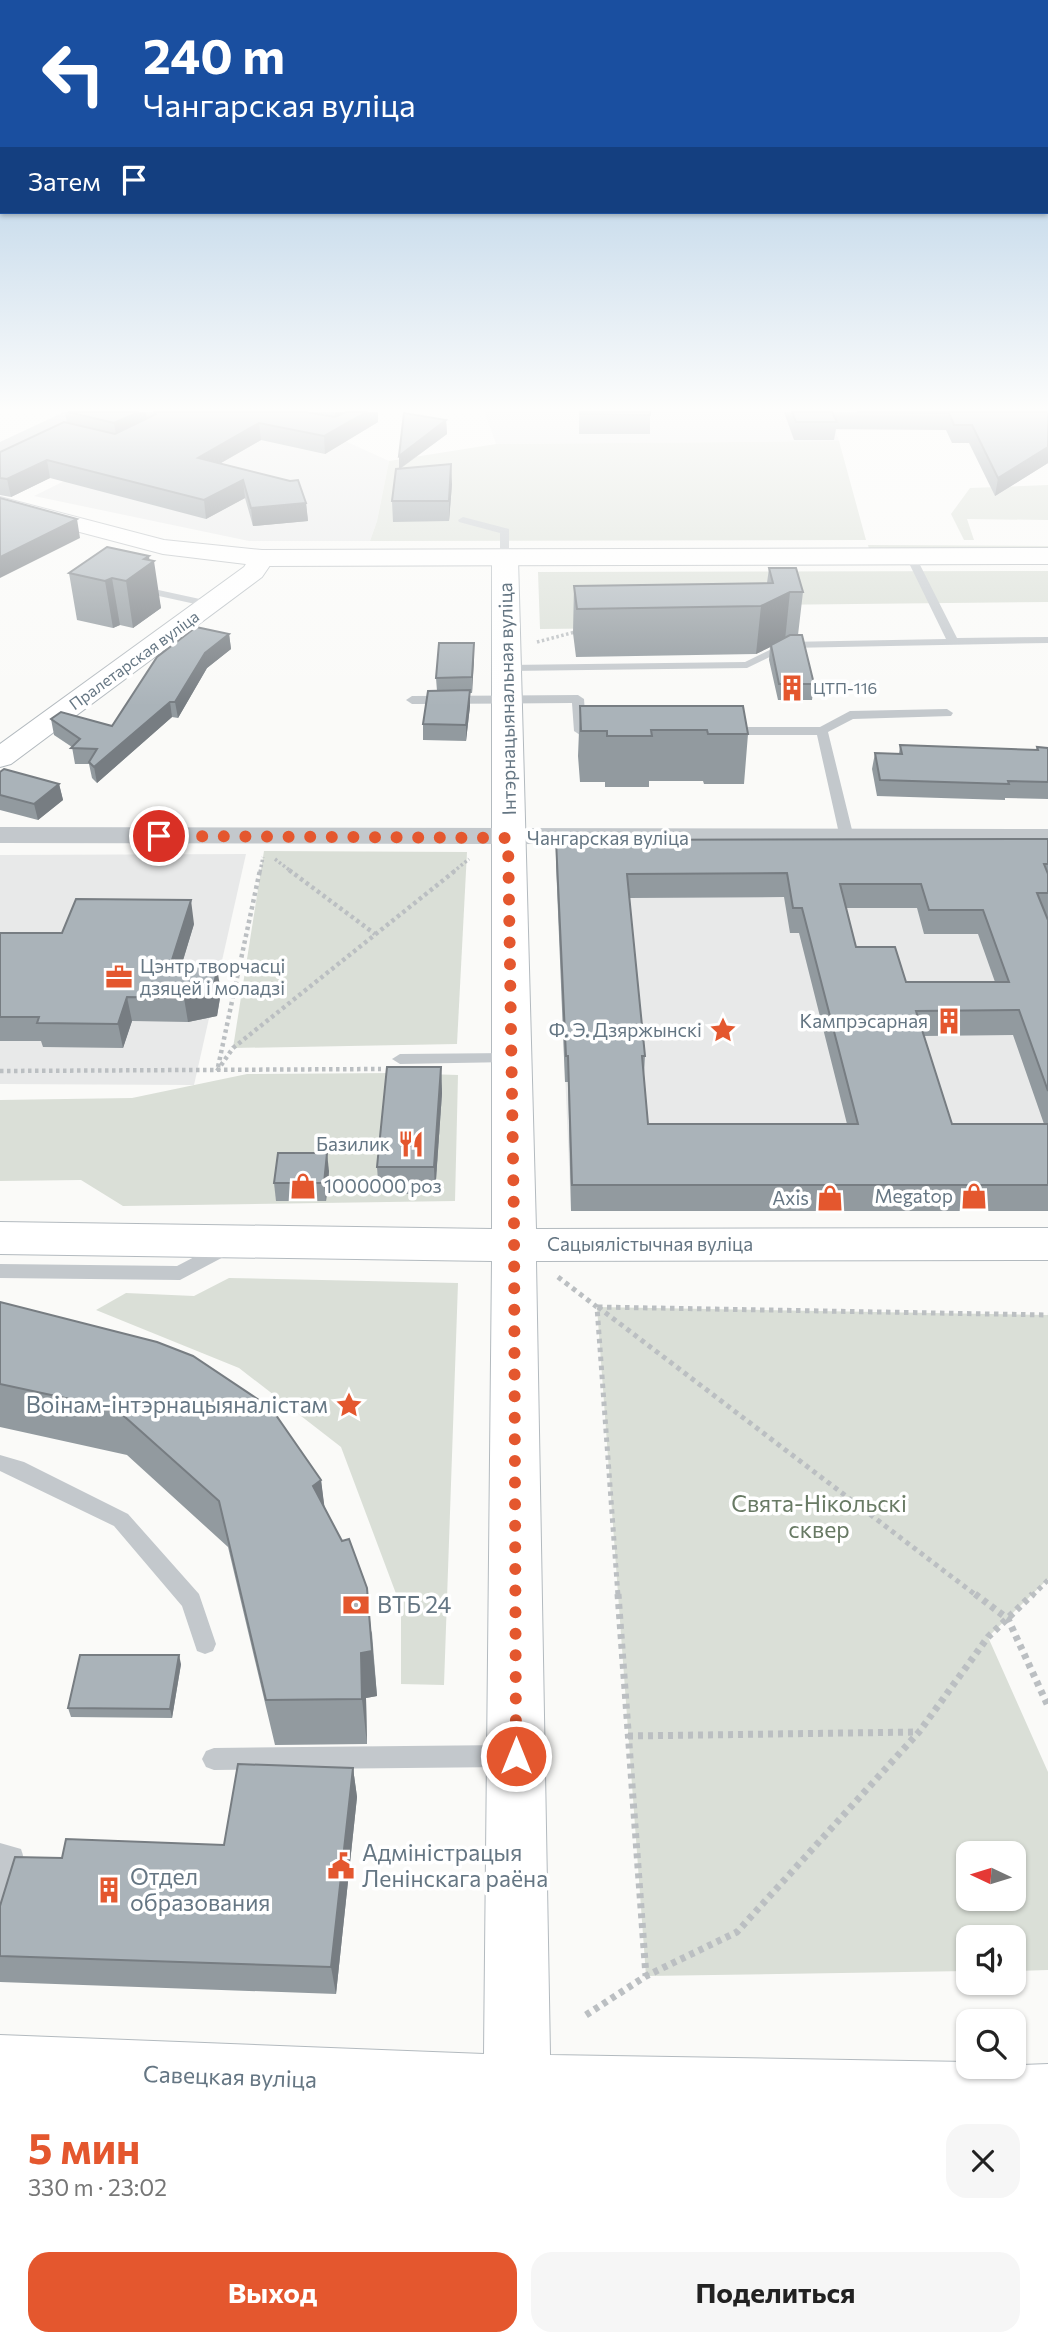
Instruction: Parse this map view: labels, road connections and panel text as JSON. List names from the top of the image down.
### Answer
{
  "streets": {
    "main road": [
      "Пралетарская вуліца",
      "Інтэрнацыянальная вуліца",
      "Сацыялістычная вуліца",
      "Савецкая вуліца"
    ],
    "street": ["Чангарская вуліца"]
  },
  "crossings": [
    ["Інтэрнацыянальная вуліца", "Чангарская вуліца"],
    ["Інтэрнацыянальная вуліца", "Сацыялістычная вуліца"],
    ["Інтэрнацыянальная вуліца", "Савецкая вуліца"]
  ],
  "parks": ["Свята-Нікольскі сквер"],
  "places": {
    "building": ["ЦТП-116", "Кампрэсарная", "Отдел образования"],
    "office": ["Цэнтр творчасці дзяцей і моладзі"],
    "place": ["Ф. Э. Дзяржынскі", "Воінам-інтэрнацыяналістам"],
    "restaurant": ["Базилик"],
    "shop": ["1000000 роз", "Megatop", "Axis"],
    "bank": ["ВТБ 24"],
    "public building": ["Адміністрацыя Ленінскага раёна"]
  },
  "north": "left",
  "page": {
    "turn": ["240 m", "Чангарская вуліца"],
    "then": "Затем",
    "heading": ["5 мин", "330 m · 23:02"],
    "buttons": ["Выход", "Поделиться"]
  }
}
